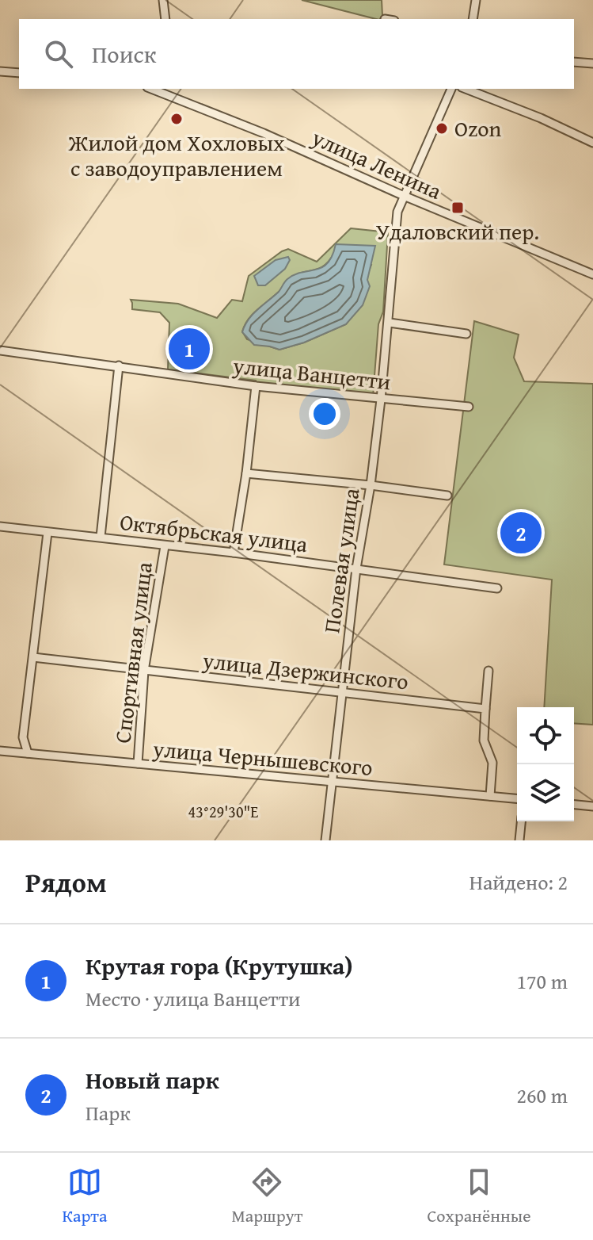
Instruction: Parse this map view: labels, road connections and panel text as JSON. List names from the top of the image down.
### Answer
{
  "streets": {
    "street": [
      "улица Ленина",
      "улица Ванцетти",
      "Октябрьская улица",
      "Полевая улица",
      "Спортивная улица",
      "улица Дзержинского",
      "улица Чернышевского"
    ]
  },
  "crossings": [
    ["улица Ленина", "Полевая улица"],
    ["улица Ванцетти", "Полевая улица"],
    ["Октябрьская улица", "Полевая улица"],
    ["Октябрьская улица", "Спортивная улица"],
    ["Полевая улица", "улица Дзержинского"],
    ["Полевая улица", "улица Чернышевского"],
    ["Спортивная улица", "улица Дзержинского"],
    ["Спортивная улица", "улица Чернышевского"]
  ],
  "places": {
    "other": ["Жилой дом Хохловых с заводоуправлением", "Ozon"],
    "transit": ["Удаловский пер."]
  },
  "page": {
    "search": "Поиск",
    "pins": ["1", "2"],
    "heading": ["Рядом", "Найдено: 2"],
    "list": [
      {
        "mark": "1",
        "name": "Крутая гора (Крутушка)",
        "note": "Место · улица Ванцетти",
        "value": "170 m"
      },
      {
        "mark": "2",
        "name": "Новый парк",
        "note": "Парк",
        "value": "260 m"
      }
    ],
    "nav": ["Карта", "Маршрут", "Сохранённые"]
  },
  "coordinates": ["43°29'30\"E"]
}
